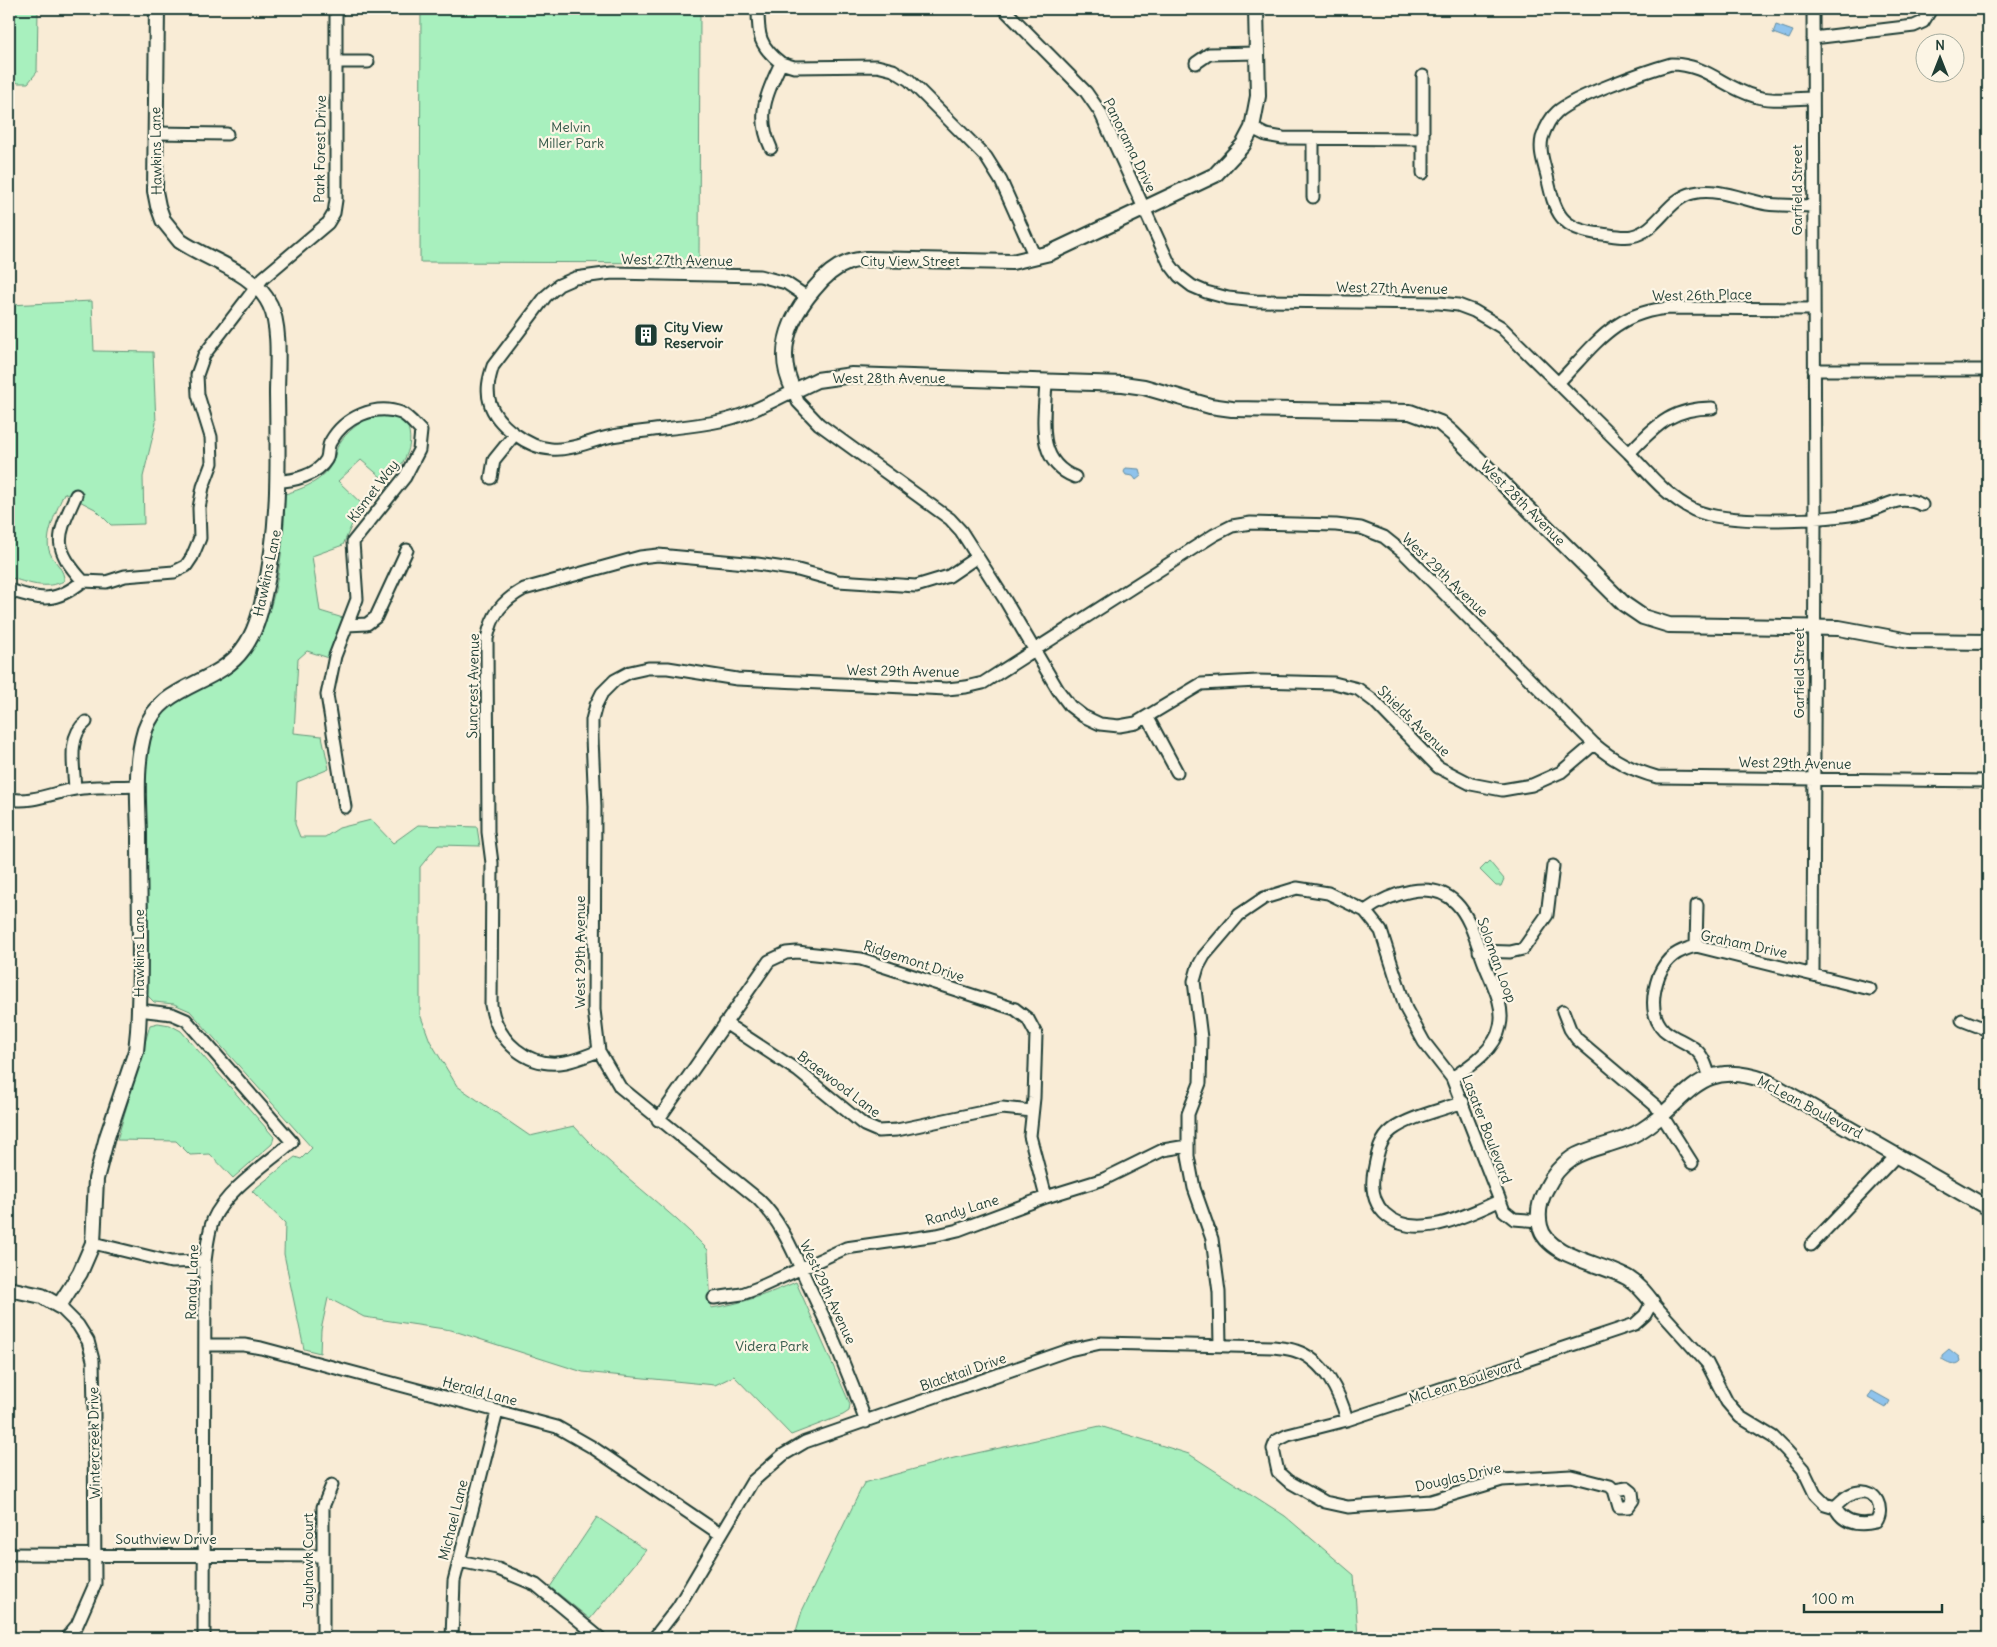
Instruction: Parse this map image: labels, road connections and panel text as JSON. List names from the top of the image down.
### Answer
{
  "streets": {
    "street": [
      "Panorama Drive",
      "Park Forest Drive",
      "Hawkins Lane",
      "Garfield Street",
      "West 27th Avenue",
      "City View Street",
      "West 26th Place",
      "West 28th Avenue",
      "Kismet Way",
      "West 29th Avenue",
      "Suncrest Avenue",
      "Shields Avenue",
      "Graham Drive",
      "Soloman Loop",
      "Ridgemont Drive",
      "Braewood Lane",
      "McLean Boulevard",
      "Lasater Boulevard",
      "Randy Lane",
      "Blacktail Drive",
      "Herald Lane",
      "Wintercreek Drive",
      "Douglas Drive",
      "Michael Lane",
      "Southview Drive",
      "Jayhawk Court"
    ]
  },
  "crossings": [
    ["Panorama Drive", "West 27th Avenue"],
    ["Panorama Drive", "City View Street"],
    ["Park Forest Drive", "Hawkins Lane"],
    ["Hawkins Lane", "Kismet Way"],
    ["Hawkins Lane", "Randy Lane"],
    ["Hawkins Lane", "Wintercreek Drive"],
    ["Garfield Street", "West 27th Avenue"],
    ["Garfield Street", "West 26th Place"],
    ["Garfield Street", "West 28th Avenue"],
    ["Garfield Street", "West 29th Avenue"],
    ["Garfield Street", "Graham Drive"],
    ["West 27th Avenue", "City View Street"],
    ["West 27th Avenue", "West 26th Place"],
    ["West 27th Avenue", "West 28th Avenue"],
    ["City View Street", "West 28th Avenue"],
    ["City View Street", "Suncrest Avenue"],
    ["City View Street", "Shields Avenue"],
    ["West 29th Avenue", "Suncrest Avenue"],
    ["West 29th Avenue", "Shields Avenue"],
    ["West 29th Avenue", "Ridgemont Drive"],
    ["West 29th Avenue", "Randy Lane"],
    ["West 29th Avenue", "Blacktail Drive"],
    ["Graham Drive", "McLean Boulevard"],
    ["Soloman Loop", "Lasater Boulevard"],
    ["Ridgemont Drive", "Braewood Lane"],
    ["Ridgemont Drive", "Randy Lane"],
    ["McLean Boulevard", "Lasater Boulevard"],
    ["McLean Boulevard", "Blacktail Drive"],
    ["McLean Boulevard", "Douglas Drive"],
    ["Lasater Boulevard", "Randy Lane"],
    ["Lasater Boulevard", "Blacktail Drive"],
    ["Randy Lane", "Herald Lane"],
    ["Randy Lane", "Southview Drive"],
    ["Blacktail Drive", "Herald Lane"],
    ["Herald Lane", "Michael Lane"],
    ["Wintercreek Drive", "Southview Drive"],
    ["Southview Drive", "Jayhawk Court"]
  ],
  "parks": ["Melvin Miller Park", "Videra Park"],
  "places": {
    "building": ["City View Reservoir"]
  },
  "scale_bar": "100 m",
  "north": "top"
}
